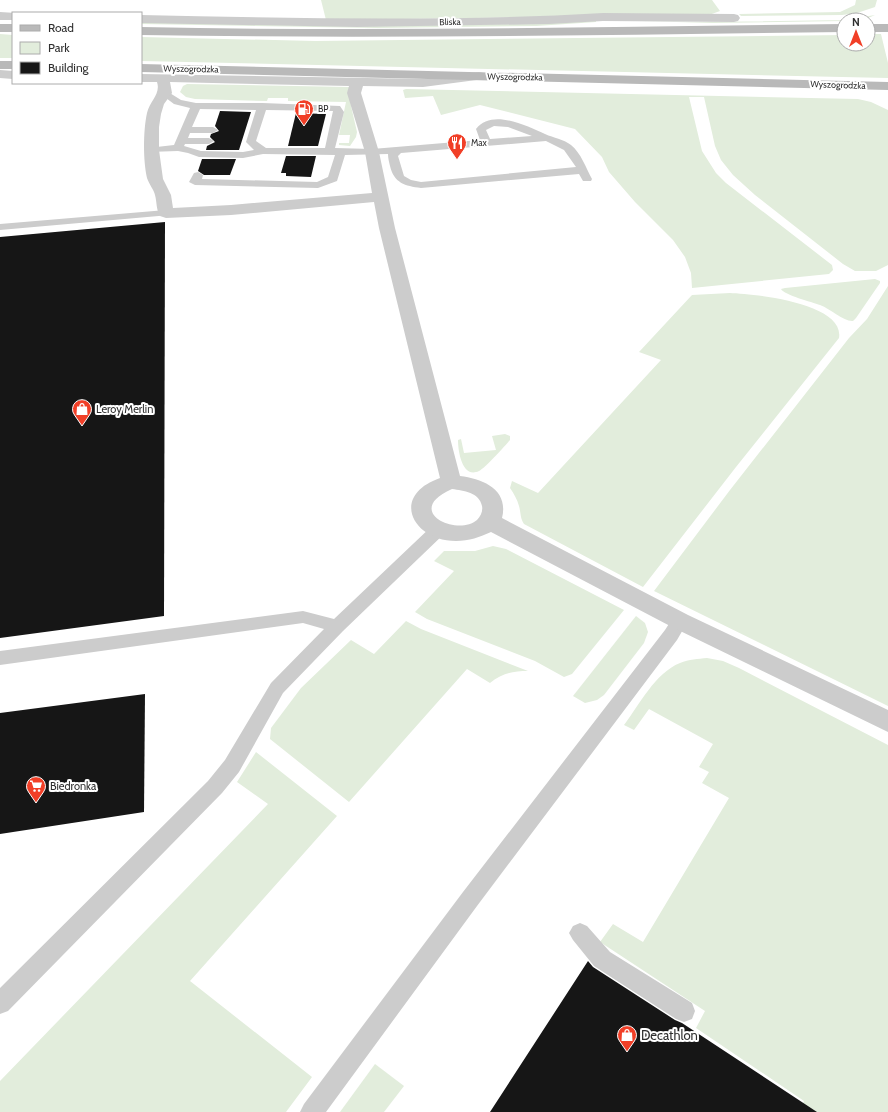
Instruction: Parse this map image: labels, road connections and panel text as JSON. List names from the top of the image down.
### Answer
{
  "streets": {
    "main road": ["Wyszogrodzka"],
    "street": ["Bliska"]
  },
  "places": {
    "fuel station": ["BP"],
    "restaurant": ["Max"],
    "shop": ["Leroy Merlin", "Decathlon"],
    "supermarket": ["Biedronka"]
  },
  "legend": ["Road", "Park", "Building"],
  "north": "top"
}
